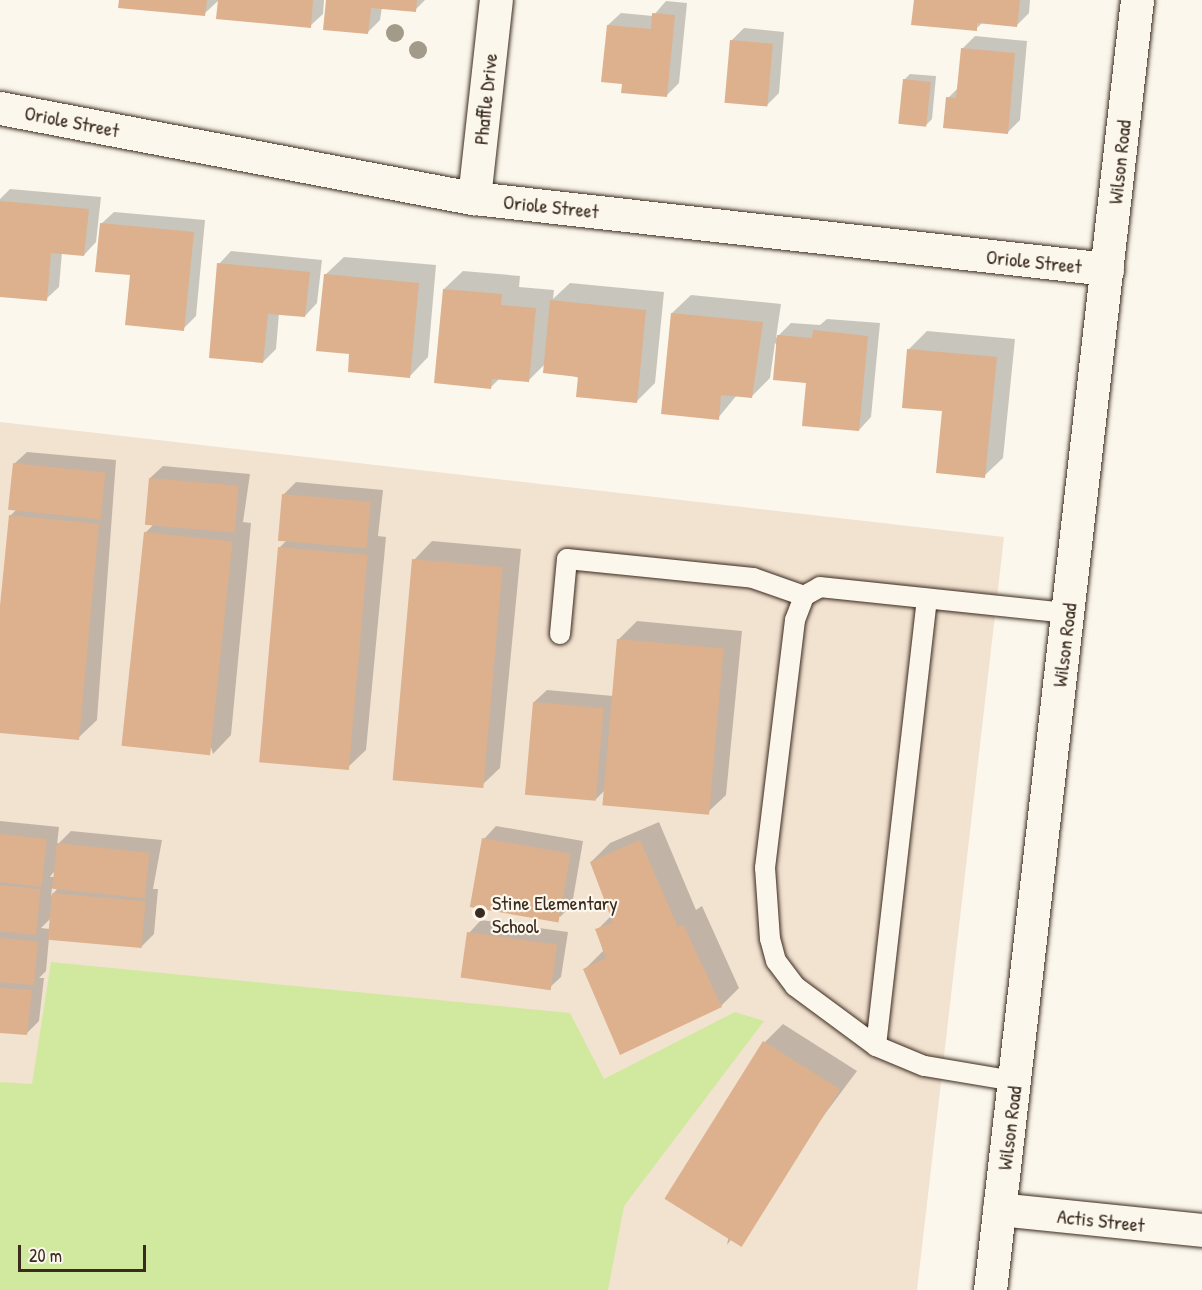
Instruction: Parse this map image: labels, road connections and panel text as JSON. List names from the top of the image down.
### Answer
{
  "streets": {
    "street": [
      "Phaffle Drive",
      "Oriole Street",
      "Wilson Road",
      "Actis Street"
    ]
  },
  "crossings": [
    ["Phaffle Drive", "Oriole Street"],
    ["Oriole Street", "Wilson Road"],
    ["Wilson Road", "Actis Street"]
  ],
  "places": ["Stine Elementary School"],
  "scale_bar": "20 m"
}
